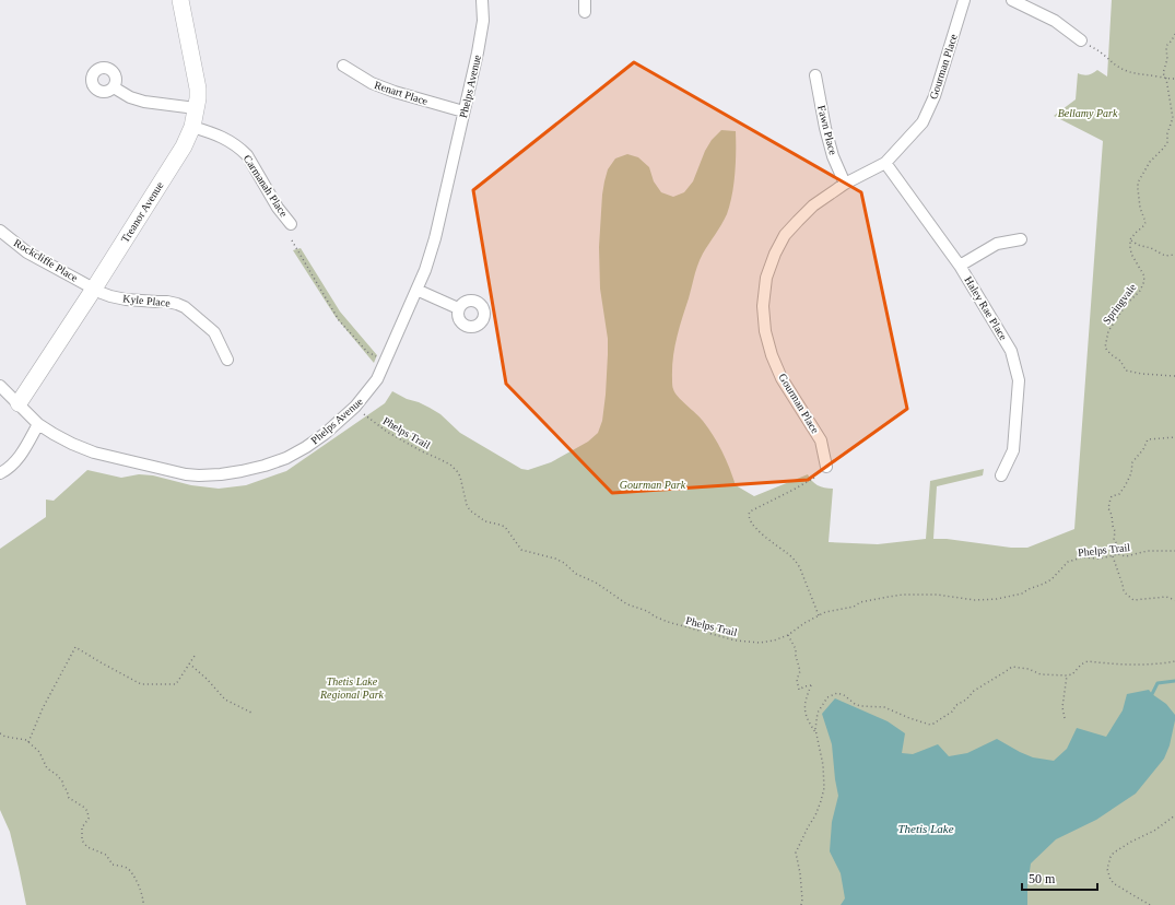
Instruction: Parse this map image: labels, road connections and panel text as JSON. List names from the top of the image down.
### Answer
{
  "streets": {
    "street": [
      "Gourman Place",
      "Phelps Avenue",
      "Renart Place",
      "Fawn Place",
      "Carmanah Place",
      "Treanor Avenue",
      "Rockcliffe Place",
      "Kyle Place",
      "Haley Rae Place"
    ],
    "path": ["Springvale", "Phelps Trail"]
  },
  "crossings": [
    ["Gourman Place", "Fawn Place"],
    ["Gourman Place", "Haley Rae Place"],
    ["Phelps Avenue", "Renart Place"],
    ["Phelps Avenue", "Treanor Avenue"],
    ["Phelps Avenue", "Phelps Trail"],
    ["Carmanah Place", "Treanor Avenue"],
    ["Treanor Avenue", "Rockcliffe Place"],
    ["Treanor Avenue", "Kyle Place"],
    ["Rockcliffe Place", "Kyle Place"]
  ],
  "water": ["Thetis Lake"],
  "parks": ["Bellamy Park", "Gourman Park", "Thetis Lake Regional Park"],
  "scale_bar": "50 m"
}
